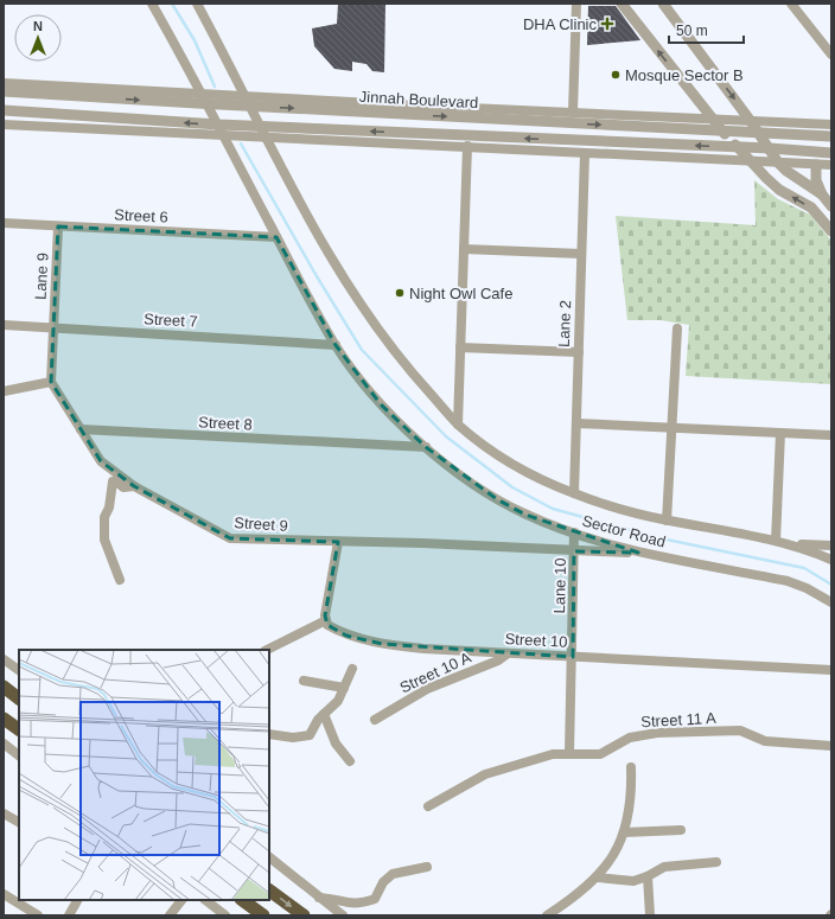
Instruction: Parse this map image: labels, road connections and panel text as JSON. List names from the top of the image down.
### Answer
{
  "streets": {
    "street": [
      "Jinnah Boulevard",
      "Street 6",
      "Lane 9",
      "Street 7",
      "Lane 2",
      "Street 8",
      "Street 9",
      "Sector Road",
      "Lane 10",
      "Street 10",
      "Street 10 A",
      "Street 11 A"
    ]
  },
  "crossings": [
    ["Jinnah Boulevard", "Sector Road"],
    ["Street 6", "Lane 9"],
    ["Street 6", "Sector Road"],
    ["Lane 9", "Street 7"],
    ["Street 7", "Sector Road"],
    ["Street 8", "Street 9"],
    ["Street 8", "Sector Road"],
    ["Street 9", "Sector Road"],
    ["Street 9", "Lane 10"],
    ["Sector Road", "Lane 10"],
    ["Lane 10", "Street 10"],
    ["Lane 10", "Street 11 A"],
    ["Street 10", "Street 10 A"]
  ],
  "places": {
    "health": ["DHA Clinic"],
    "other": ["Mosque Sector B", "Night Owl Cafe"]
  },
  "scale_bar": "50 m",
  "north": "top"
}
